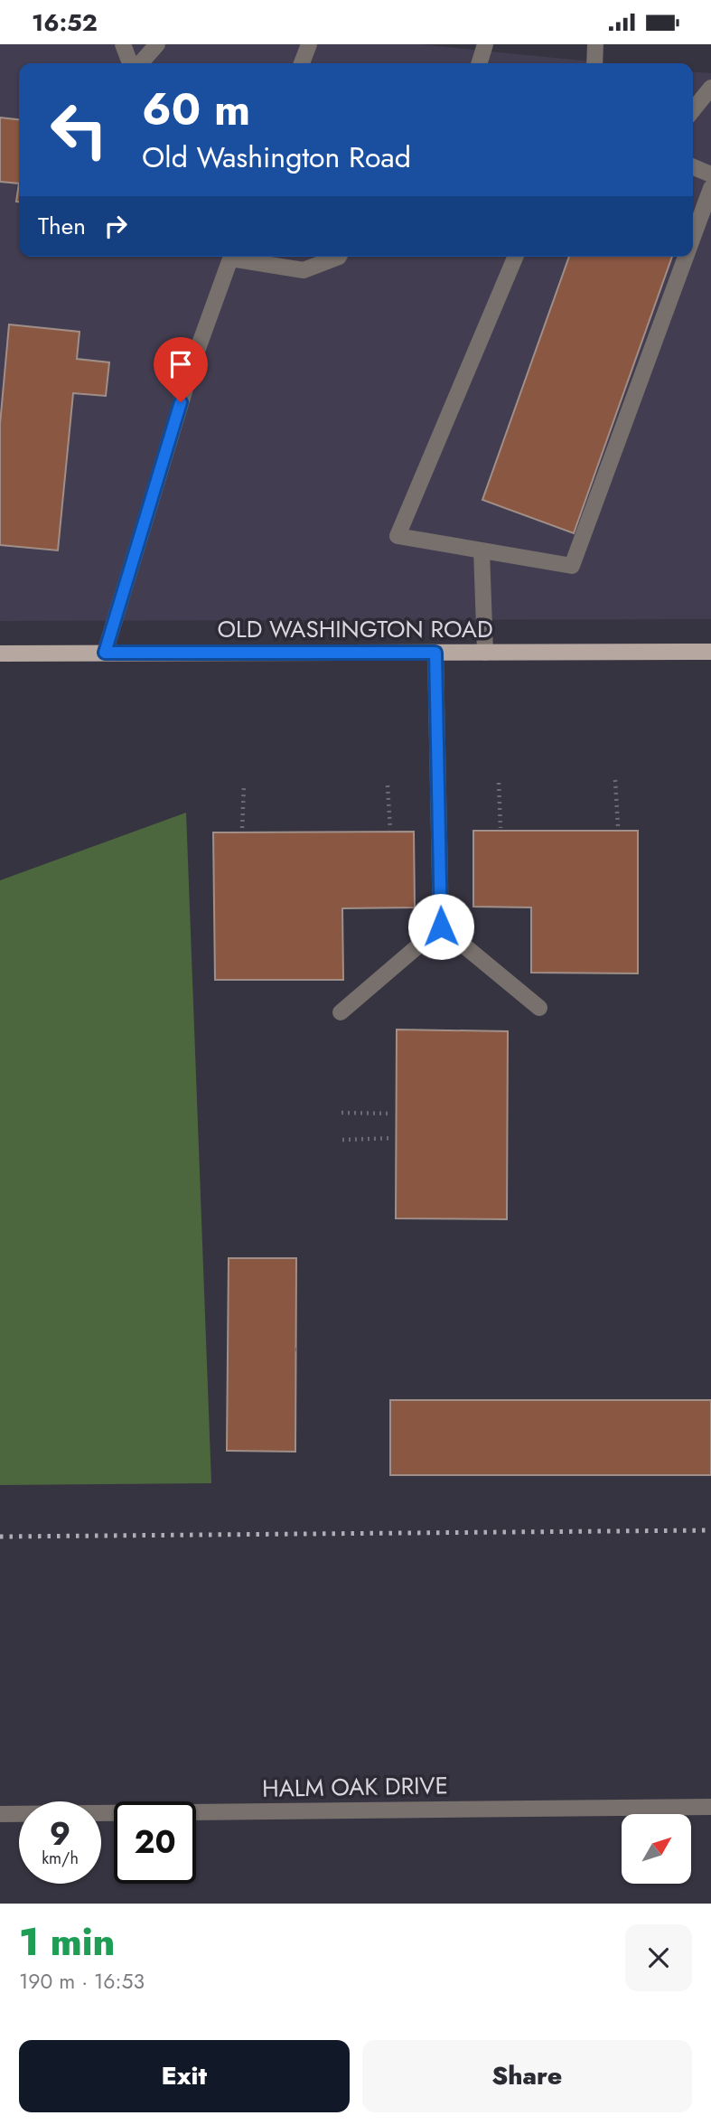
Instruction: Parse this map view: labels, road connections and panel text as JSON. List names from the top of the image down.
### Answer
{
  "streets": {
    "main road": ["OLD WASHINGTON ROAD"],
    "street": ["HALM OAK DRIVE"]
  },
  "north": "top right",
  "page": {
    "status": "16:52",
    "turn": ["60 m", "Old Washington Road"],
    "then": "Then",
    "speed": "9 km/h",
    "limit": "20",
    "heading": ["1 min", "190 m · 16:53"],
    "buttons": ["Exit", "Share"]
  }
}
